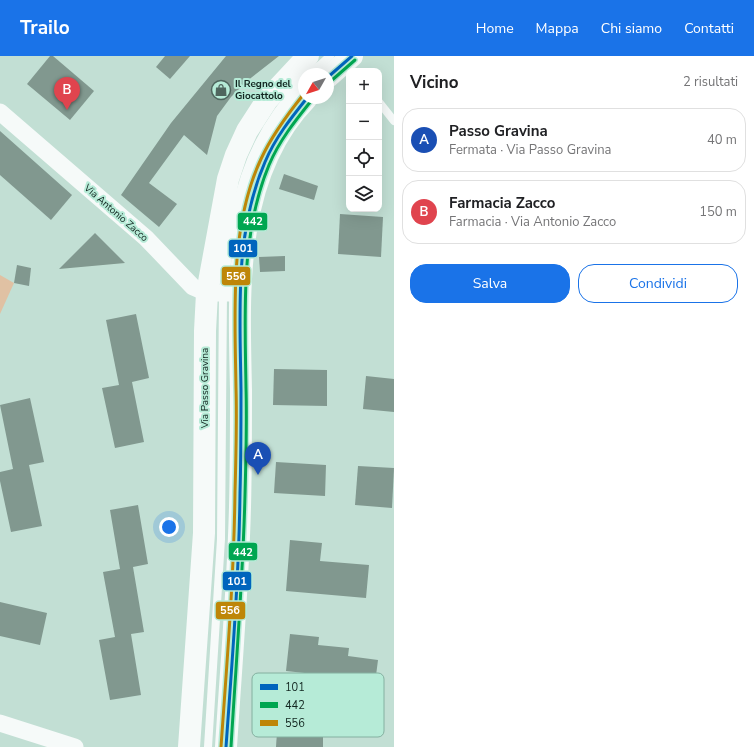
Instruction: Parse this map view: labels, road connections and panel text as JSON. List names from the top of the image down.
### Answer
{
  "streets": {
    "main road": ["Via Passo Gravina"],
    "street": ["Via Antonio Zacco"]
  },
  "crossings": [
    ["Via Antonio Zacco", "Via Passo Gravina"]
  ],
  "places": {
    "shop": ["Il Regno del Giocattolo"]
  },
  "lines": ["transit line 101", "transit line 442", "transit line 556"],
  "legend": ["101", "442", "556"],
  "north": "bottom left",
  "page": {
    "header": "Trailo",
    "nav": [
      "Home",
      "Mappa",
      "Chi siamo",
      "Contatti"
    ],
    "heading": ["Vicino", "2 risultati"],
    "map_buttons": ["+", "−"],
    "pins": ["B", "A"],
    "list": [
      {
        "mark": "A",
        "name": "Passo Gravina",
        "note": "Fermata · Via Passo Gravina",
        "value": "40 m"
      },
      {
        "mark": "B",
        "name": "Farmacia Zacco",
        "note": "Farmacia · Via Antonio Zacco",
        "value": "150 m"
      }
    ],
    "buttons": ["Salva", "Condividi"]
  }
}
